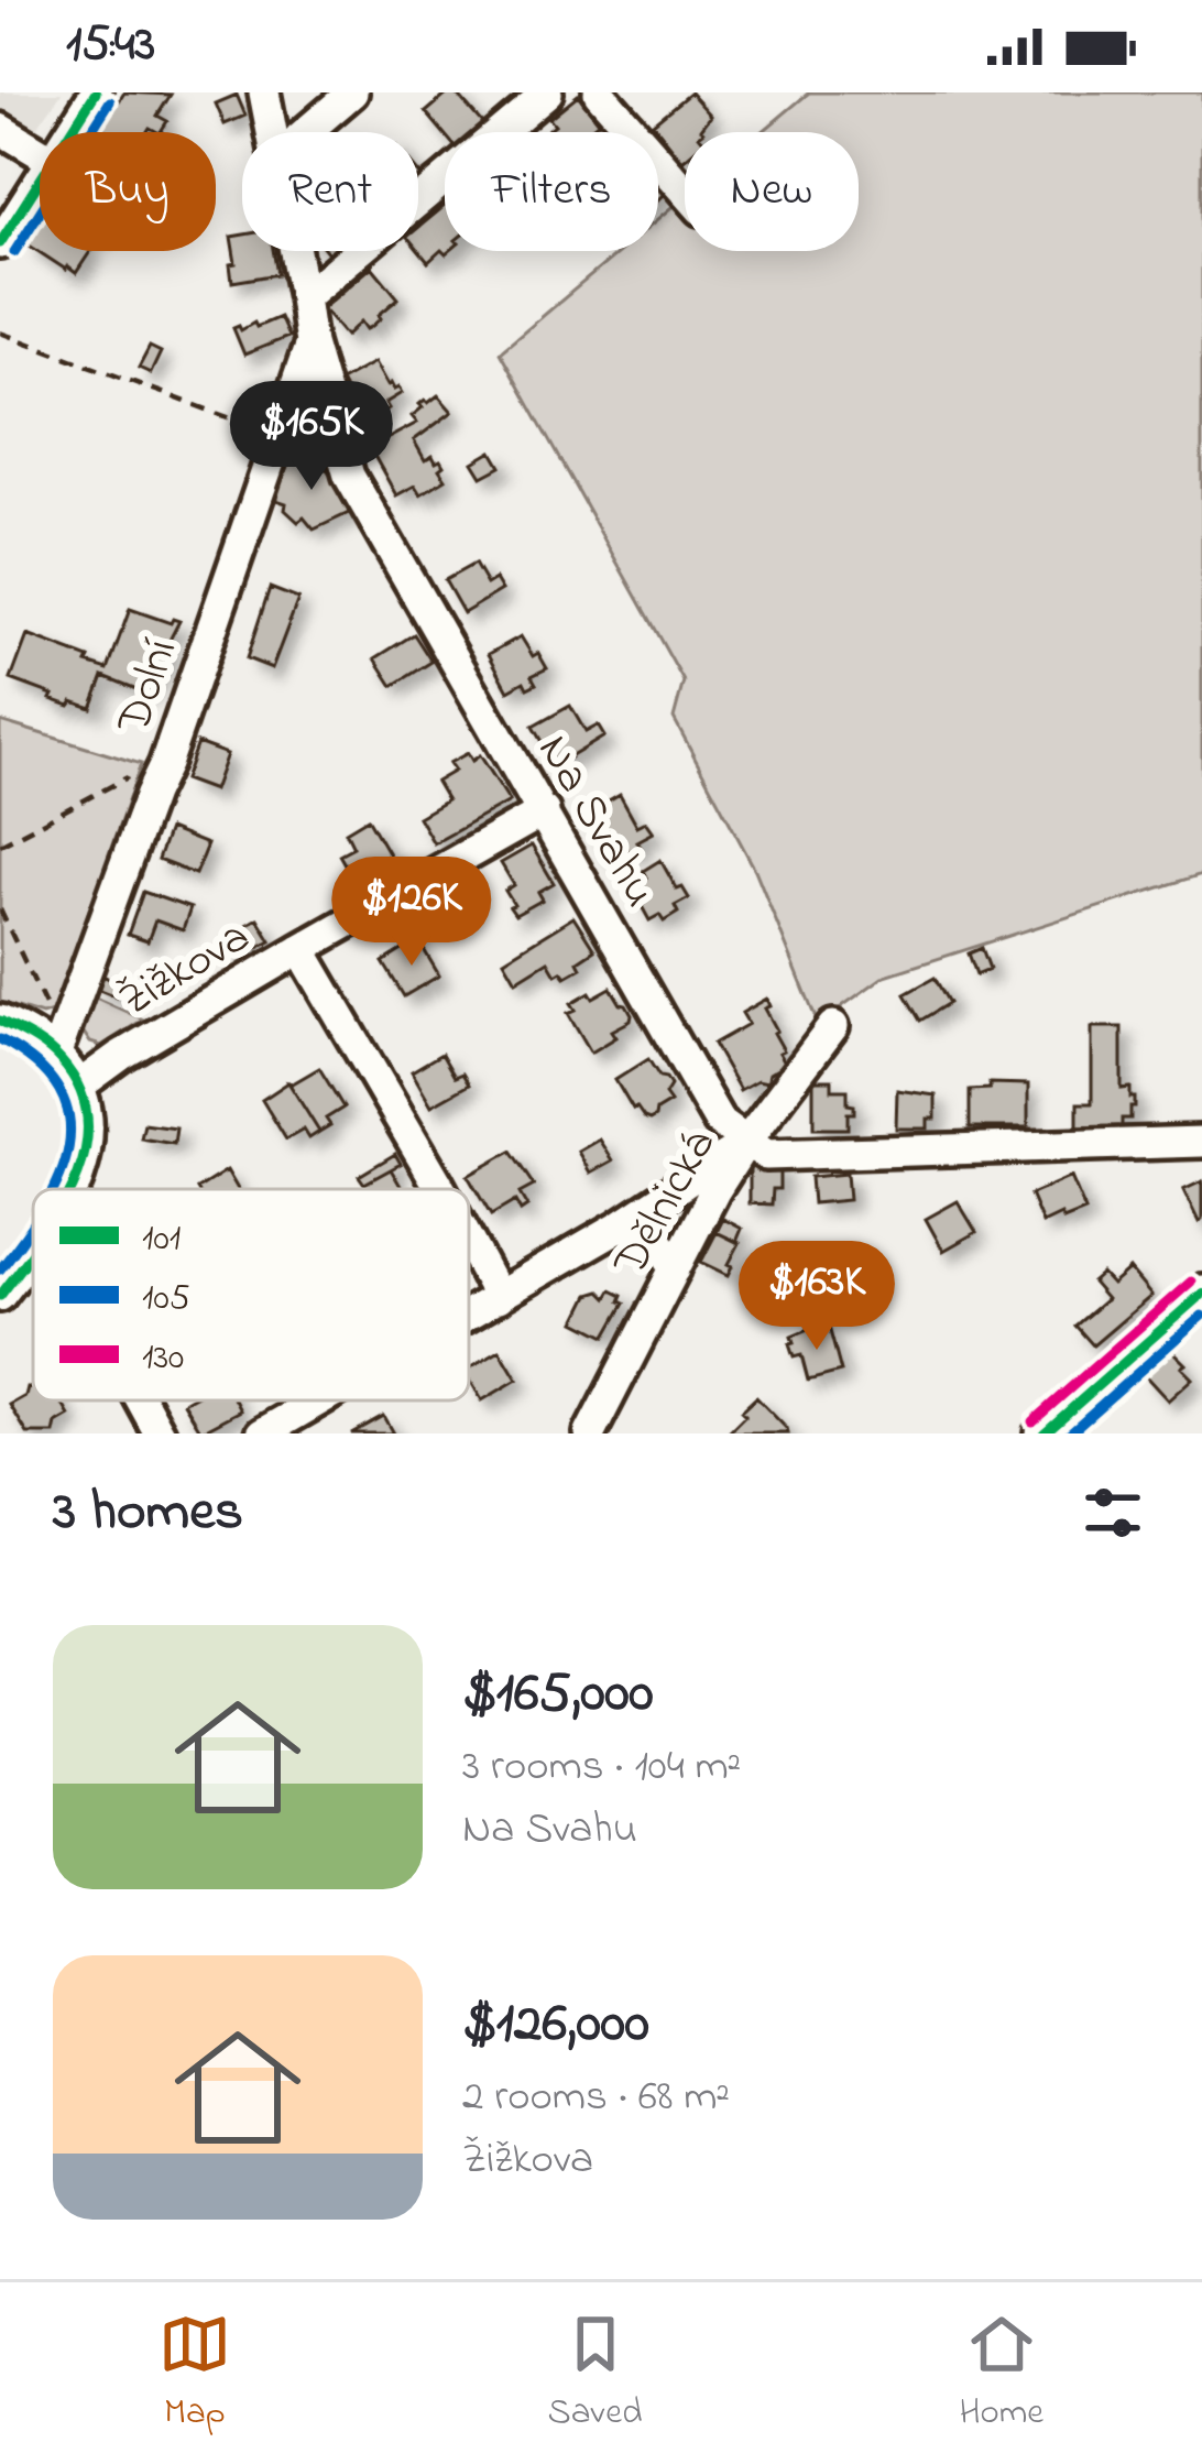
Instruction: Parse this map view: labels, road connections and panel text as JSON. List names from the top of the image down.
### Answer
{
  "streets": {
    "street": [
      "Dolní",
      "Na Svahu",
      "Žižkova",
      "Dělnická"
    ]
  },
  "crossings": [
    ["Dolní", "Na Svahu"],
    ["Na Svahu", "Žižkova"],
    ["Na Svahu", "Dělnická"]
  ],
  "lines": ["transit line 101", "transit line 105", "transit line 130"],
  "legend": ["101", "105", "130"],
  "page": {
    "status": "15:43",
    "chip": [
      "Buy",
      "Rent",
      "Filters",
      "New"
    ],
    "price": ["$165K", "$126K", "$163K"],
    "heading": "3 homes",
    "list": [
      {
        "name": "$165,000",
        "note": "3 rooms · 104 m² · Na Svahu"
      },
      {
        "name": "$126,000",
        "note": "2 rooms · 68 m² · Žižkova"
      }
    ],
    "tabs": ["Map", "Saved", "Home"]
  }
}
